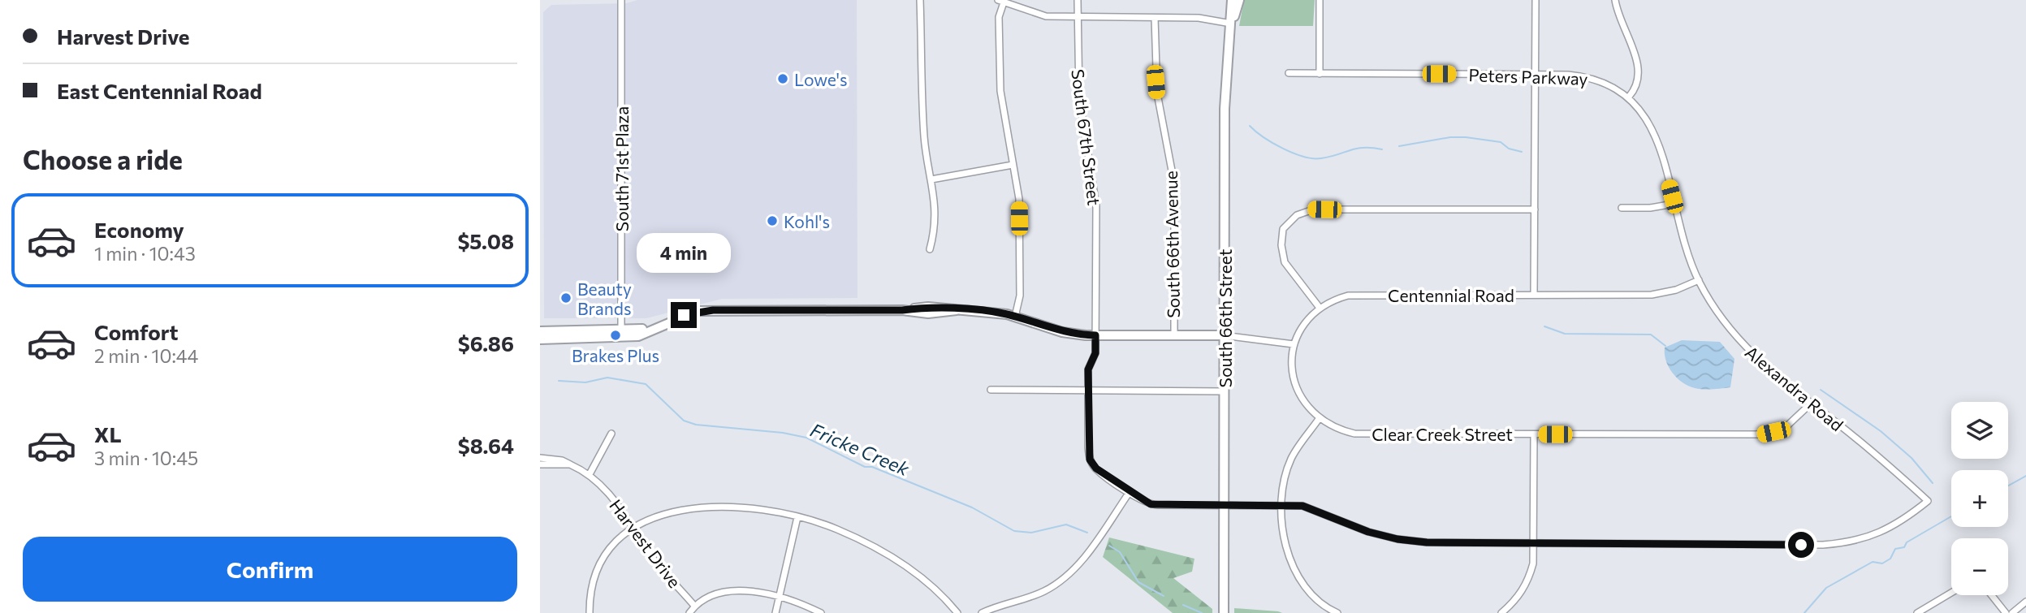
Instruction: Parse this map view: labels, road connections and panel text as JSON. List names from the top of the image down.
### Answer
{
  "streets": {
    "street": [
      "Peters Parkway",
      "South 67th Street",
      "South 71st Plaza",
      "South 66th Avenue",
      "Centennial Road",
      "South 66th Street",
      "Alexandra Road",
      "Clear Creek Street",
      "Harvest Drive"
    ]
  },
  "crossings": [
    ["Peters Parkway", "Alexandra Road"],
    ["Centennial Road", "Alexandra Road"],
    ["Centennial Road", "Clear Creek Street"],
    ["Alexandra Road", "Clear Creek Street"]
  ],
  "water": ["Fricke Creek"],
  "places": [
    "Lowe's",
    "Kohl's",
    "Beauty Brands",
    "Brakes Plus"
  ],
  "page": {
    "banner": ["Harvest Drive", "East Centennial Road"],
    "heading": "Choose a ride",
    "list": [
      {
        "name": "Economy",
        "note": "1 min · 10:43",
        "value": "$5.08"
      },
      {
        "name": "Comfort",
        "note": "2 min · 10:44",
        "value": "$6.86"
      },
      {
        "name": "XL",
        "note": "3 min · 10:45",
        "value": "$8.64"
      }
    ],
    "bubble": "4 min",
    "map_buttons": ["+", "−"],
    "buttons": "Confirm"
  }
}
